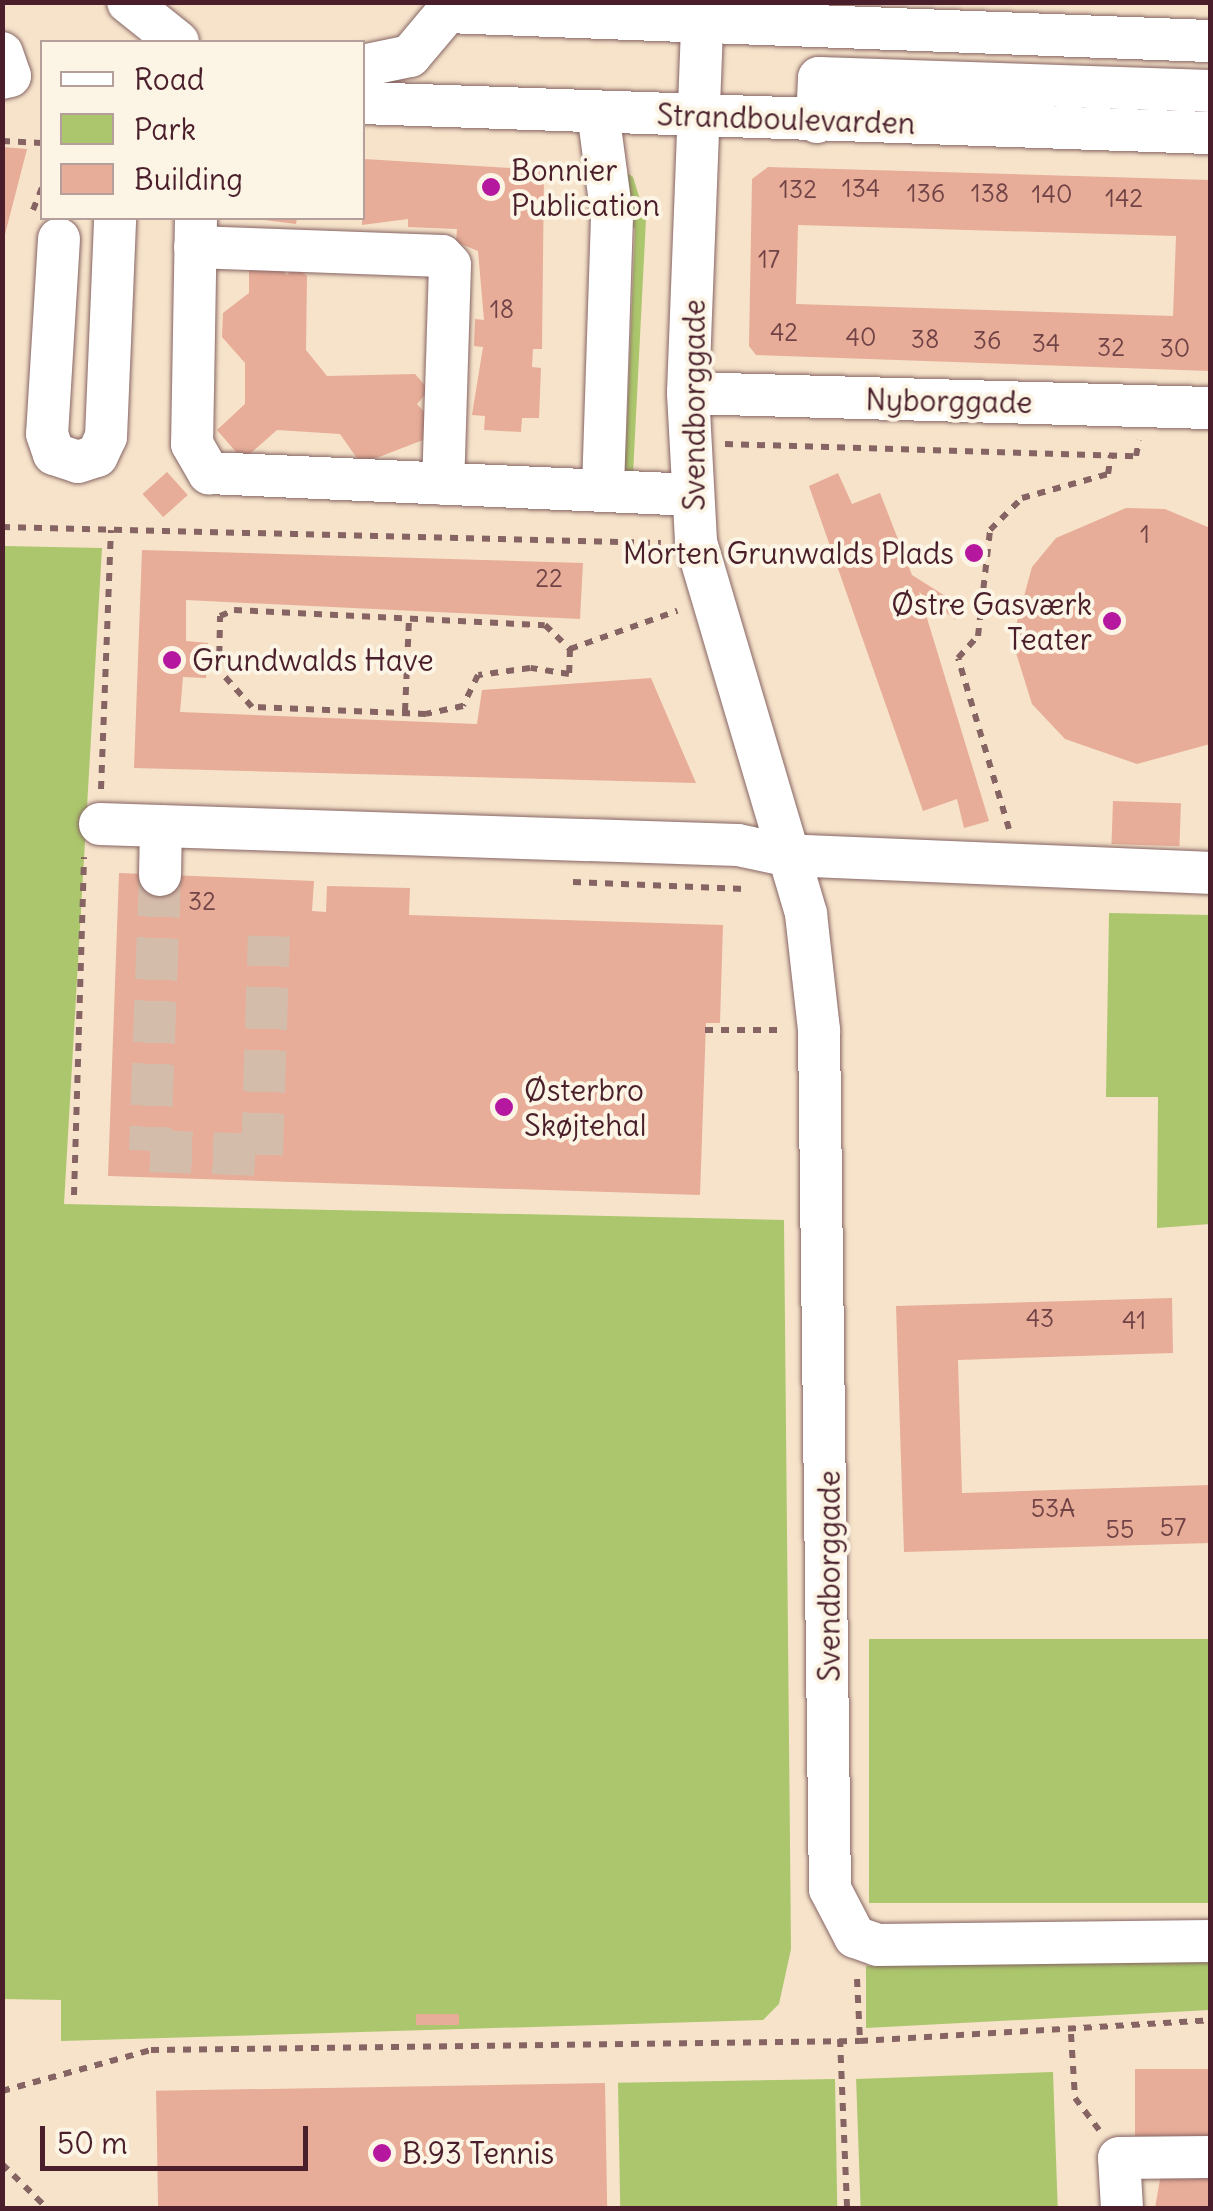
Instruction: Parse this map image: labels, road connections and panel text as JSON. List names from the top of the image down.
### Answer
{
  "streets": {
    "street": ["Strandboulevarden", "Nyborggade", "Svendborggade"]
  },
  "crossings": [
    ["Strandboulevarden", "Svendborggade"],
    ["Nyborggade", "Svendborggade"]
  ],
  "places": [
    "Bonnier Publication",
    "Morten Grunwalds Plads",
    "Østre Gasværk Teater",
    "Grundwalds Have",
    "Østerbro Skøjtehal",
    "B.93 Tennis"
  ],
  "house_numbers": [
    "134",
    "132",
    "136",
    "138",
    "140",
    "142",
    "17",
    "18",
    "42",
    "40",
    "38",
    "36",
    "34",
    "32",
    "30",
    "1",
    "22",
    "32",
    "43",
    "41",
    "53A",
    "57",
    "55"
  ],
  "legend": ["Road", "Park", "Building"],
  "scale_bar": "50 m"
}
